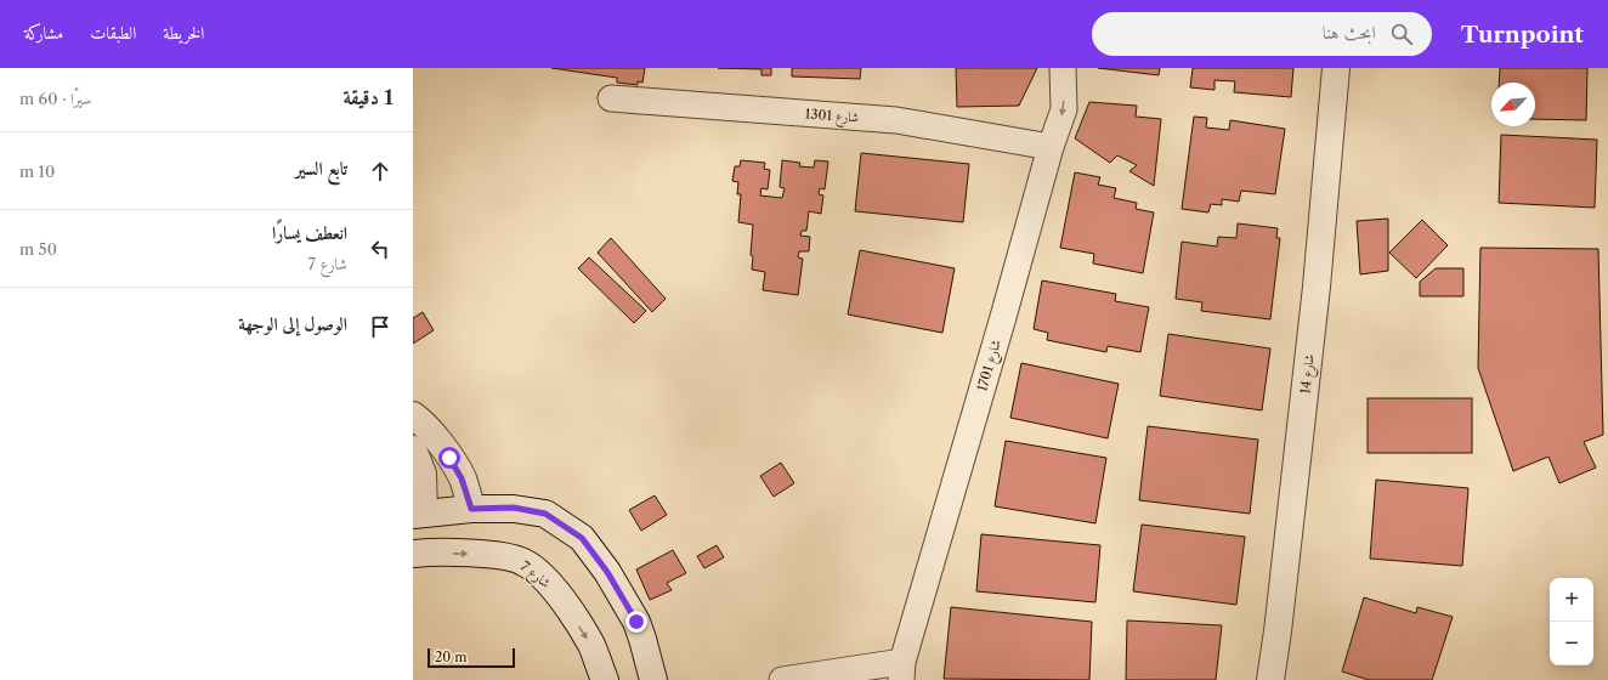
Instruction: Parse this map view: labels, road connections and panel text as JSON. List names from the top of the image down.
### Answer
{
  "streets": {
    "street": [
      "شارع 1301",
      "شارع 1701",
      "شارع 14",
      "شارع 7"
    ]
  },
  "crossings": [
    ["شارع 1301", "شارع 1701"]
  ],
  "one_way": ["شارع 7"],
  "scale_bar": "20 m",
  "north": "bottom left",
  "page": {
    "header": "Turnpoint",
    "search": "ابحث هنا",
    "nav": ["الخريطة", "الطبقات", "مشاركة"],
    "heading": ["1 دقيقة", "سيرًا · 60 m"],
    "list": [
      ["تابع السير", "10 m"],
      ["انعطف يسارًا", "شارع 7", "50 m"],
      "الوصول إلى الوجهة"
    ],
    "map_buttons": ["+", "−"],
    "scale": "20 m"
  }
}
